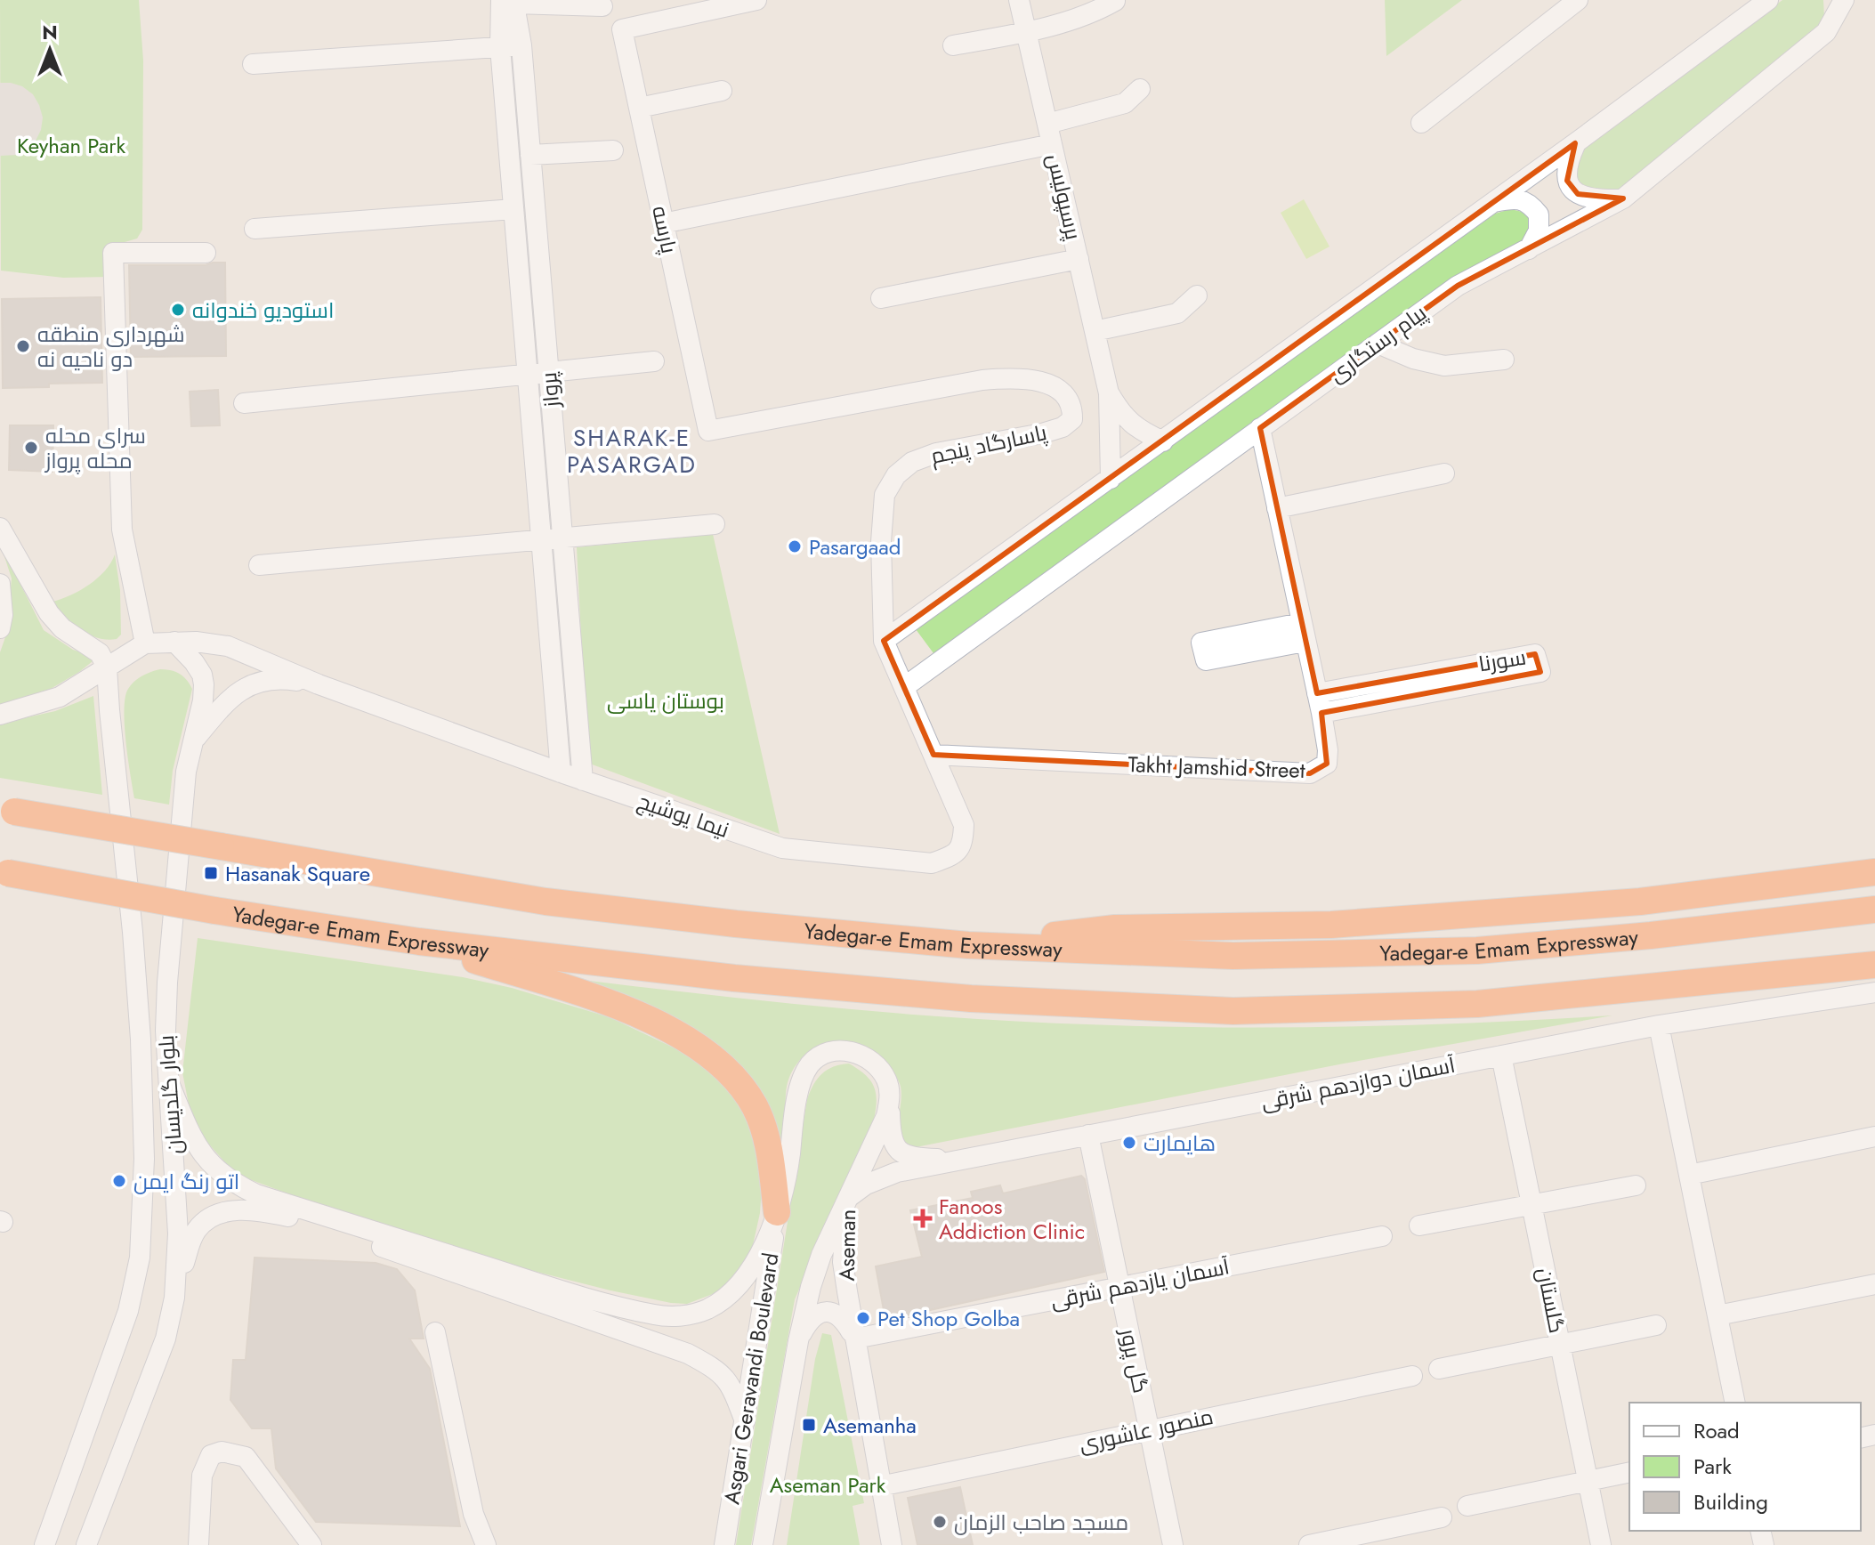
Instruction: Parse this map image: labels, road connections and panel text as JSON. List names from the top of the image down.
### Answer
{
  "streets": {
    "highway": ["Yadegar-e Emam Expressway"],
    "street": [
      "پرسپولیس",
      "پارسه",
      "پیام رستگاری",
      "پرواز",
      "پاسارگاد پنجم",
      "سورنا",
      "Takht Jamshid Street",
      "نیما یوشیج",
      "آسمان دوازدهم شرقی",
      "بلوار گلدیسان",
      "Aseman",
      "آسمان یازدهم شرقی",
      "گلستان",
      "گل پرور",
      "Asgari Geravandi Boulevard",
      "منصور عاشوری"
    ]
  },
  "crossings": [
    ["پارسه", "پاسارگاد پنجم"],
    ["پیام رستگاری", "Takht Jamshid Street"],
    ["پیام رستگاری", "نیما یوشیج"],
    ["پرواز", "نیما یوشیج"],
    ["پاسارگاد پنجم", "نیما یوشیج"],
    ["سورنا", "Takht Jamshid Street"],
    ["Takht Jamshid Street", "نیما یوشیج"],
    ["آسمان دوازدهم شرقی", "Aseman"],
    ["آسمان دوازدهم شرقی", "گلستان"],
    ["آسمان دوازدهم شرقی", "گل پرور"],
    ["آسمان دوازدهم شرقی", "Asgari Geravandi Boulevard"],
    ["Aseman", "آسمان یازدهم شرقی"],
    ["Aseman", "Asgari Geravandi Boulevard"],
    ["Aseman", "منصور عاشوری"],
    ["آسمان یازدهم شرقی", "گل پرور"],
    ["گل پرور", "منصور عاشوری"]
  ],
  "districts": ["SHARAK-E PASARGAD"],
  "parks": ["Keyhan Park", "بوستان یاسی", "Aseman Park"],
  "places": {
    "other": [
      "استودیو خندوانه",
      "شهرداری منطقه دو ناحیه نه",
      "سرای محله محله پرواز",
      "Pasargaad",
      "هایمارت",
      "اتو رنگ ایمن",
      "Pet Shop Golba",
      "مسجد صاحب الزمان"
    ],
    "transit": ["Hasanak Square", "Asemanha"],
    "health": ["Fanoos Addiction Clinic"]
  },
  "legend": ["Road", "Park", "Building"],
  "north": "top"
}
